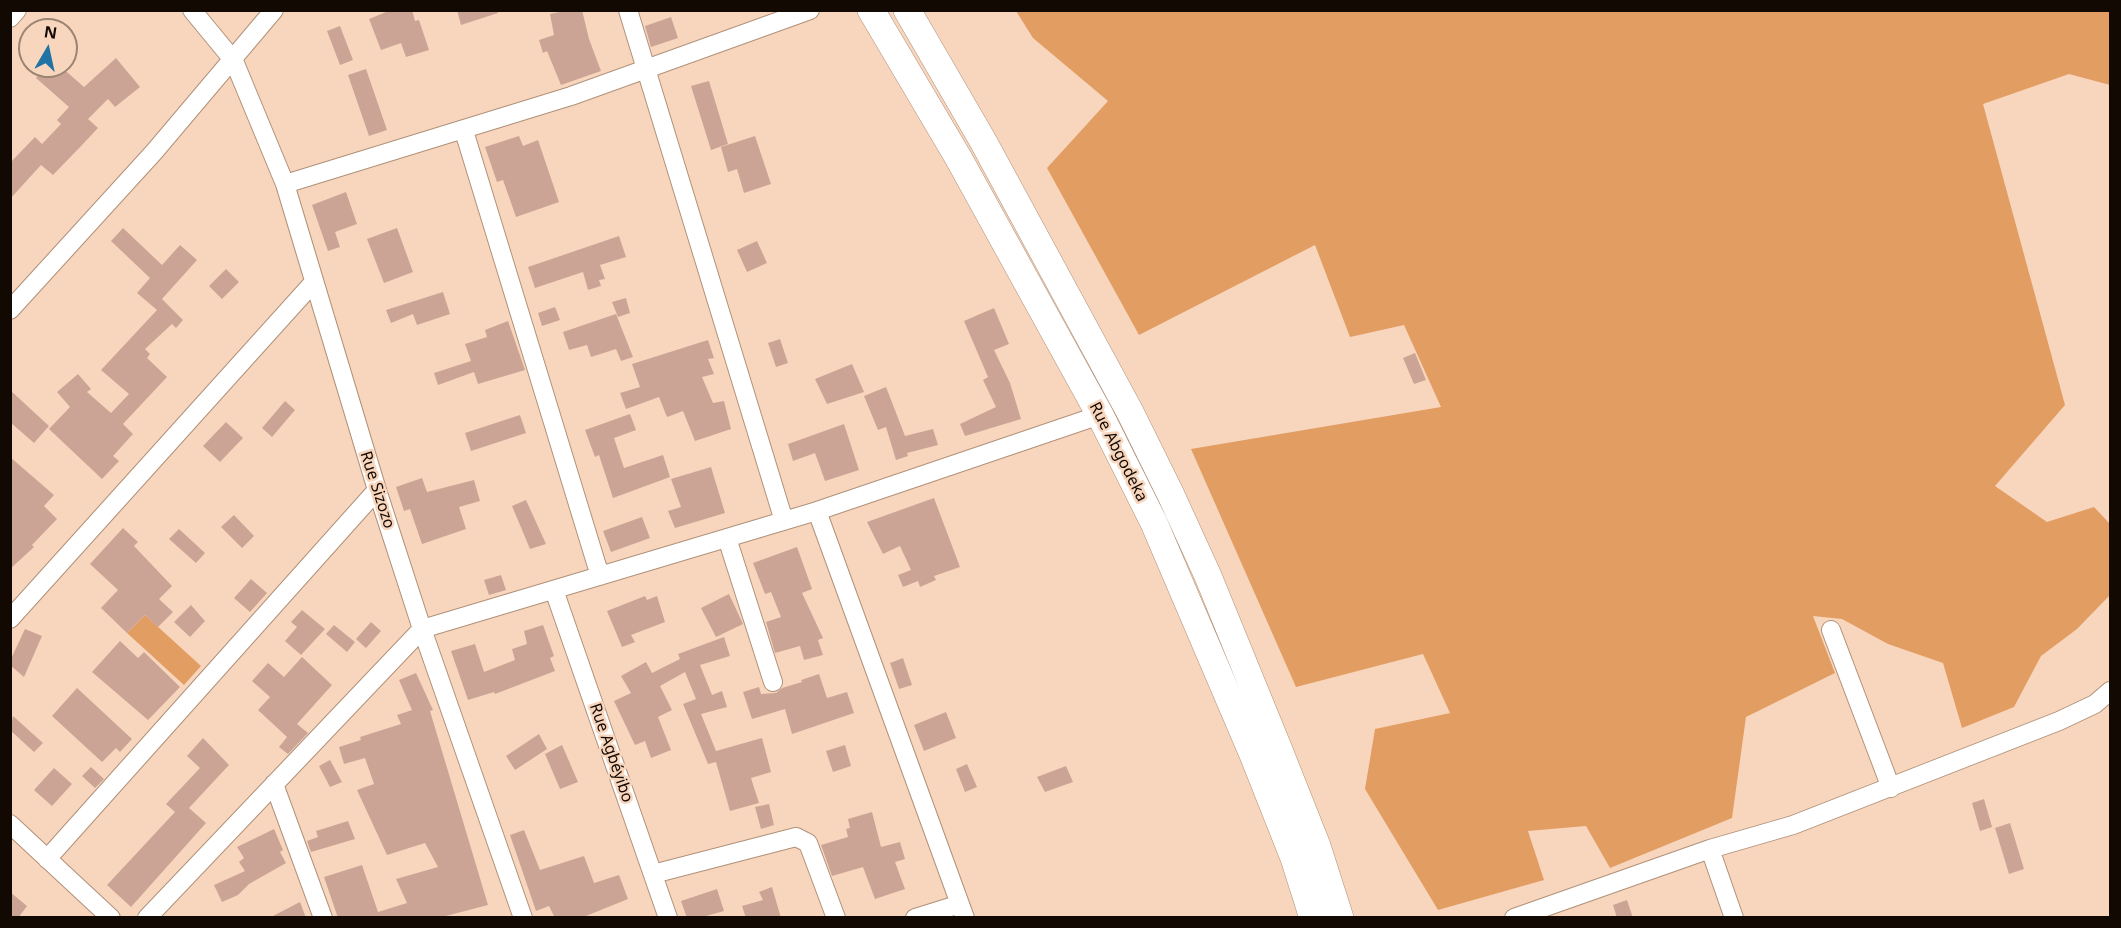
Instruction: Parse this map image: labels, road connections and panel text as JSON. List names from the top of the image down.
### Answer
{
  "streets": {
    "main road": ["Rue Abgodeka"],
    "street": ["Rue Sizozo", "Rue Agbéyibo"]
  },
  "north": "top"
}
